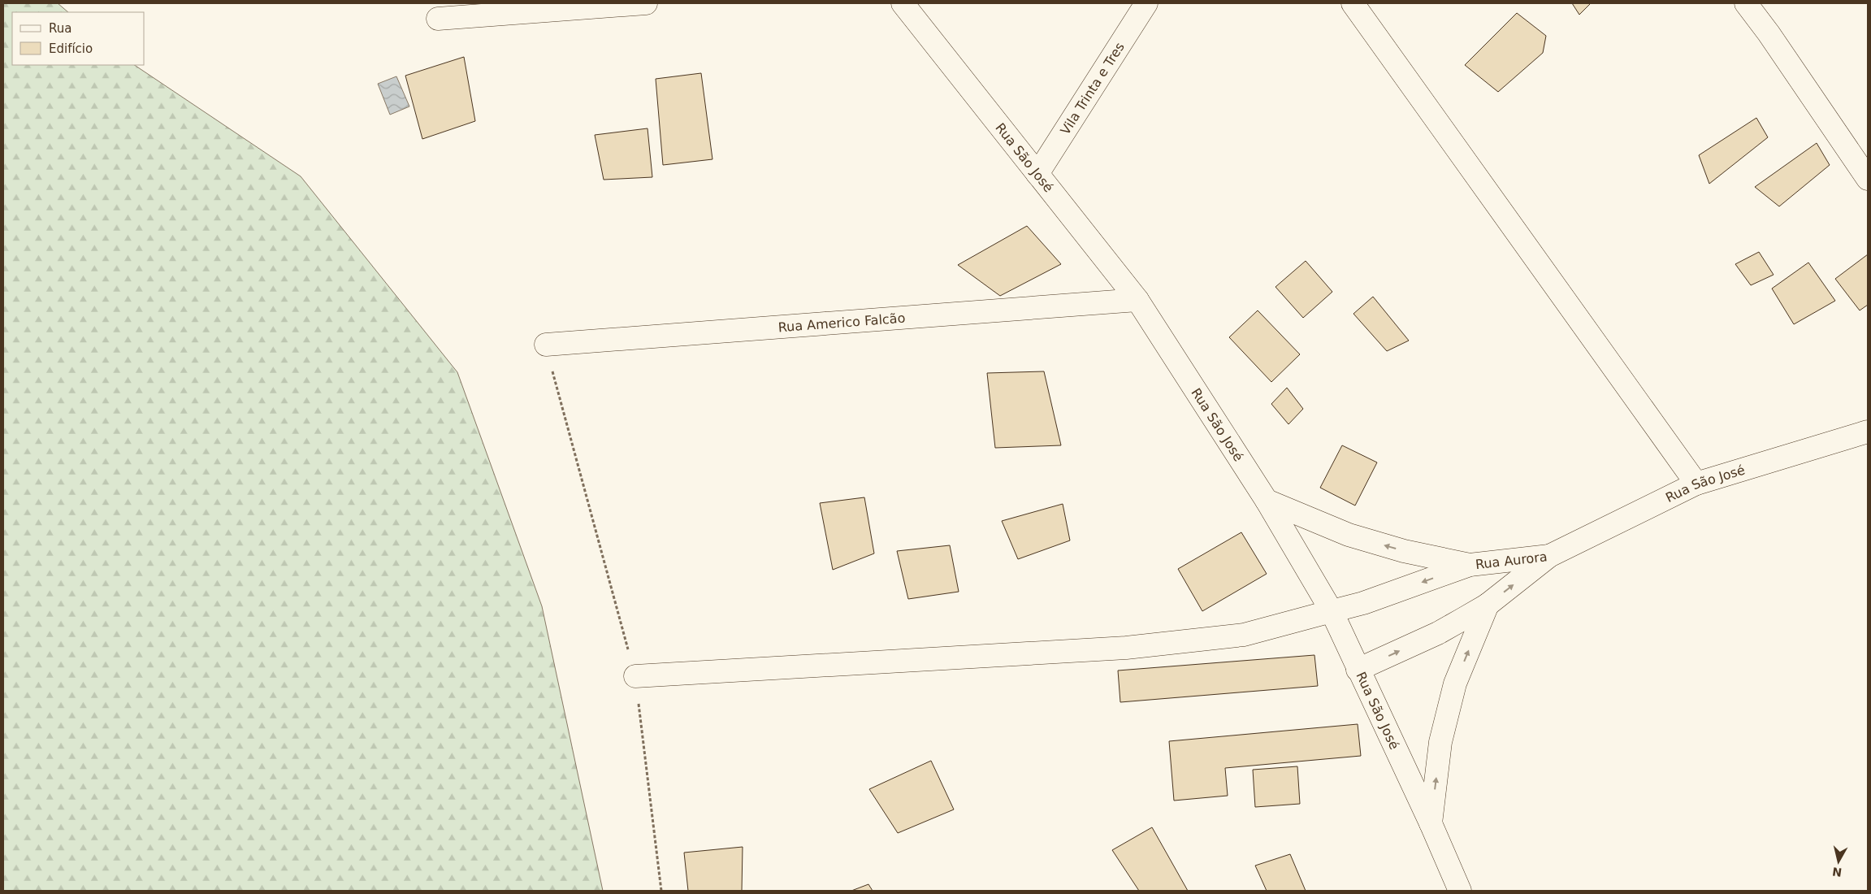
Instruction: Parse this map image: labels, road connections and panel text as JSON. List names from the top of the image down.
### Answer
{
  "streets": {
    "street": [
      "Vila Trinta e Tres",
      "Rua São José",
      "Rua Americo Falcão",
      "Rua Aurora"
    ]
  },
  "crossings": [
    ["Vila Trinta e Tres", "Rua São José"],
    ["Rua São José", "Rua Americo Falcão"],
    ["Rua São José", "Rua Aurora"]
  ],
  "legend": ["Rua", "Edifício"],
  "north": "bottom"
}
